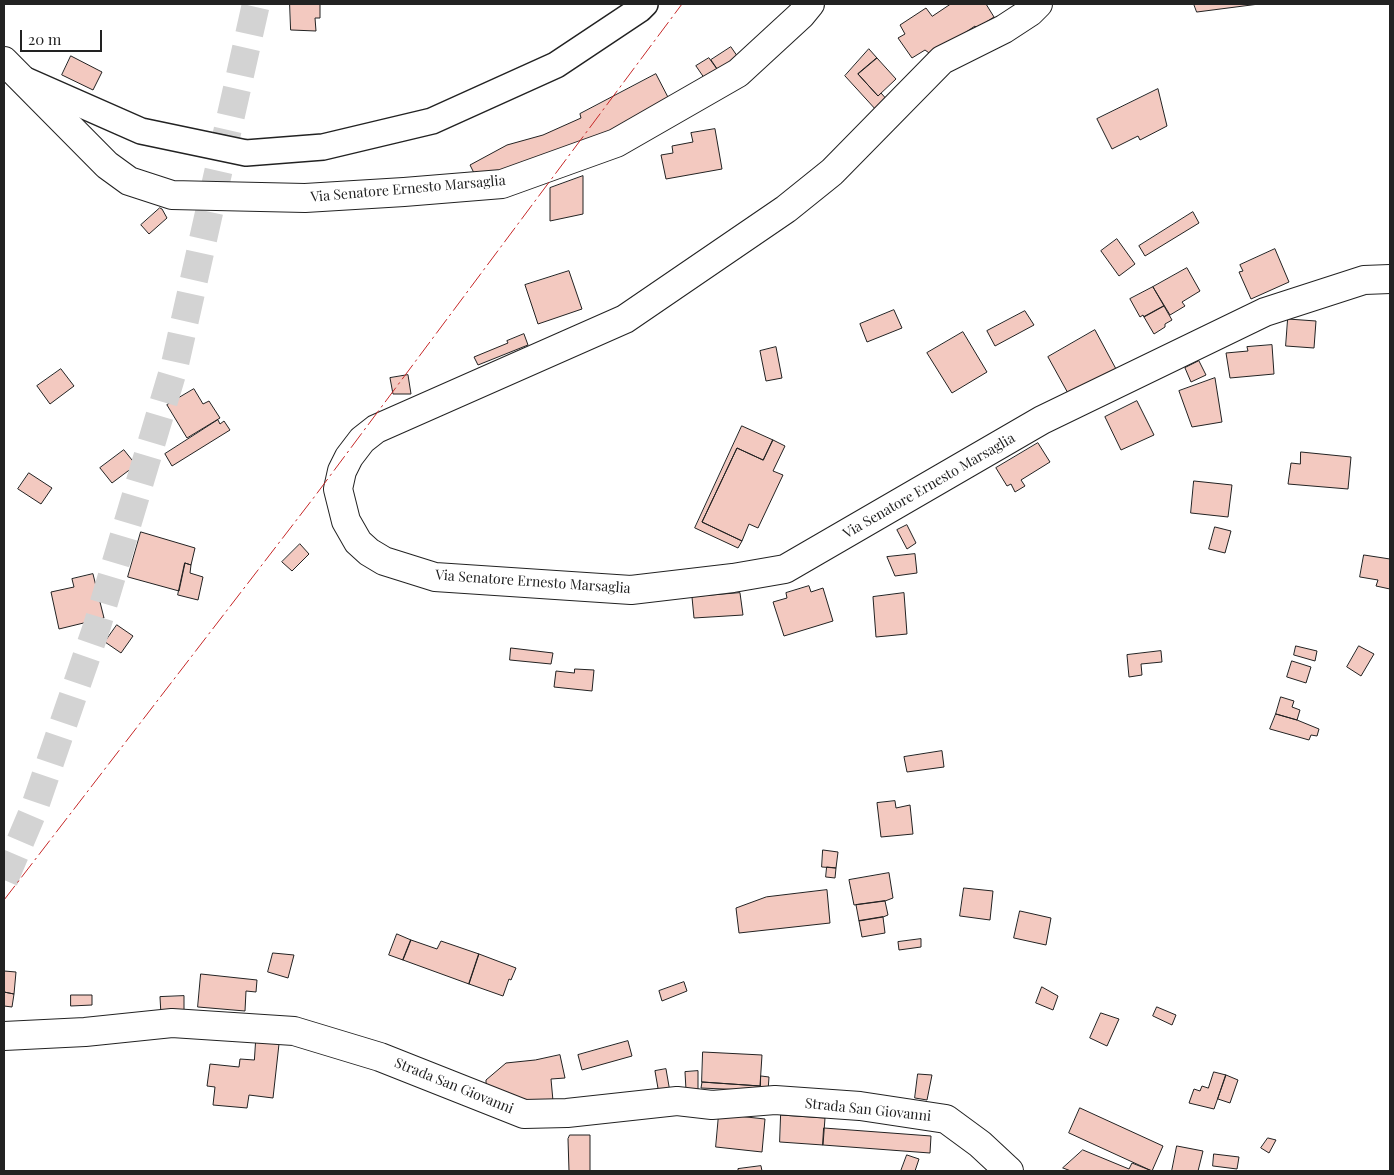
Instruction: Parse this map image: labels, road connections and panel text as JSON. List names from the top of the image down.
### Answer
{
  "streets": {
    "street": ["Via Senatore Ernesto Marsaglia", "Strada San Giovanni"]
  },
  "scale_bar": "20 m"
}
